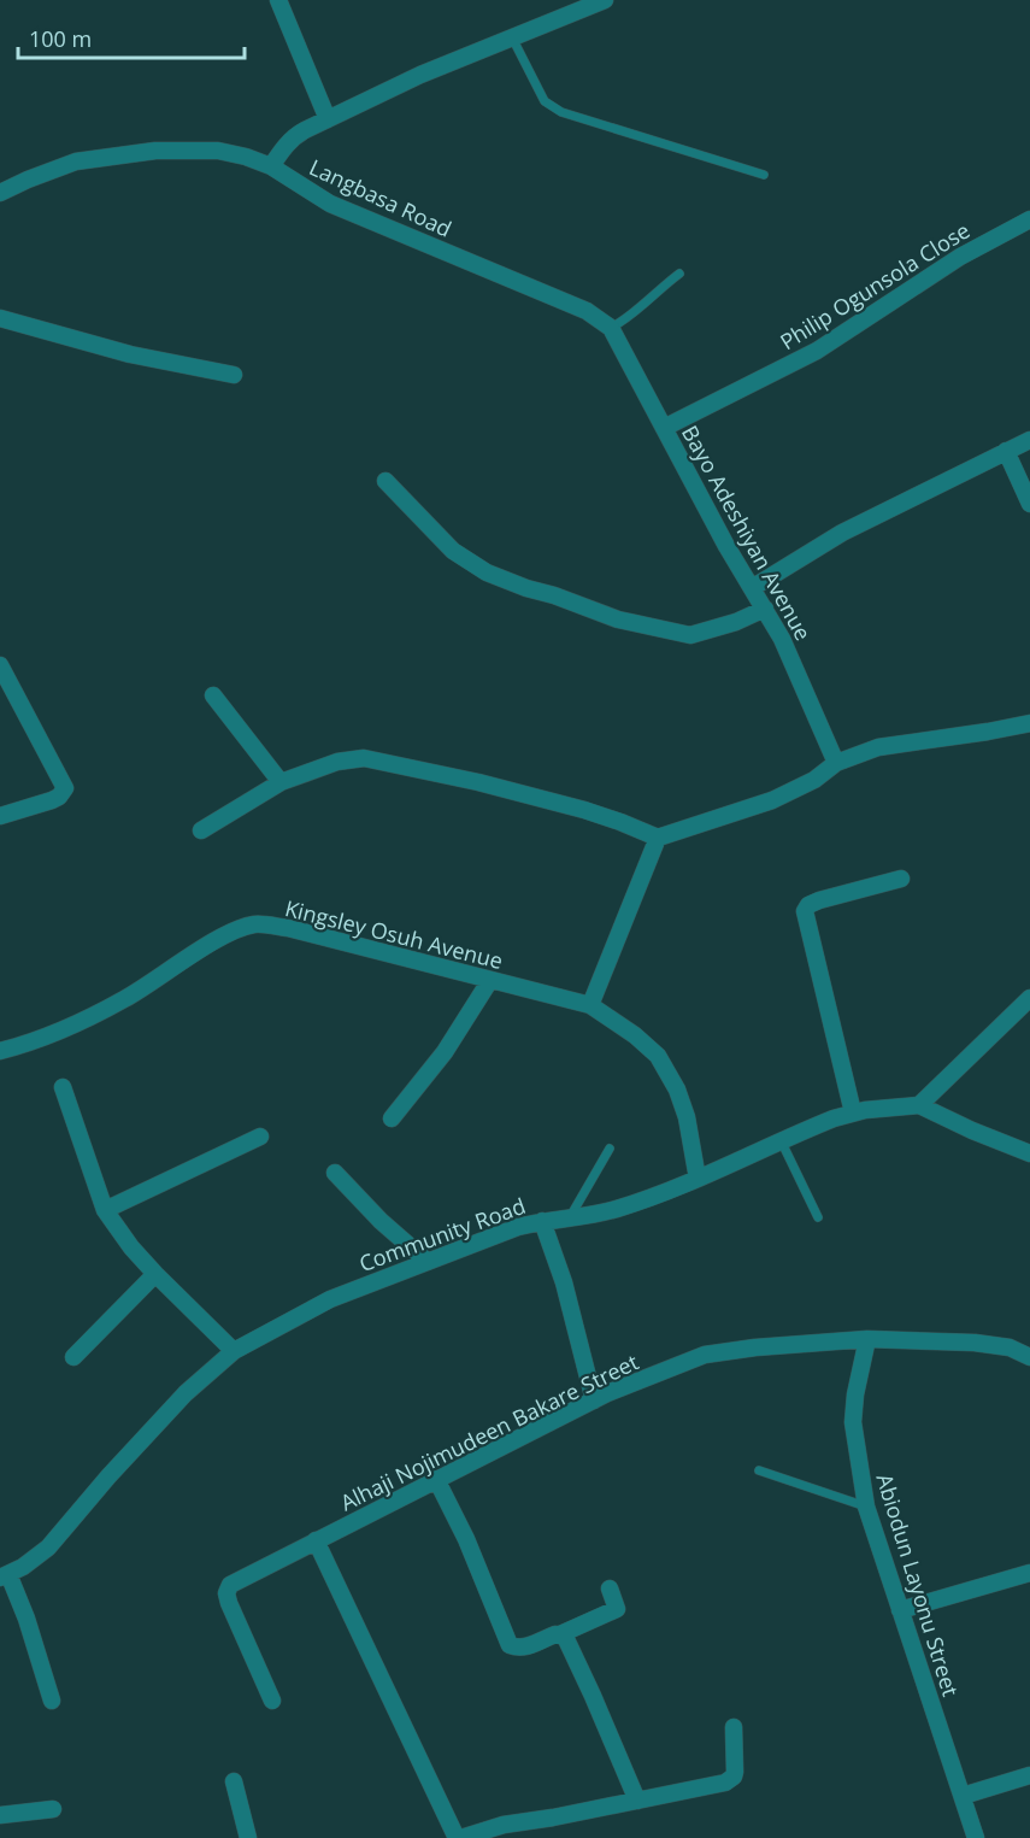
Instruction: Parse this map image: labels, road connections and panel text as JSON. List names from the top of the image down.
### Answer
{
  "streets": {
    "street": [
      "Langbasa Road",
      "Philip Ogunsola Close",
      "Bayo Adeshiyan Avenue",
      "Kingsley Osuh Avenue",
      "Community Road",
      "Alhaji Nojimudeen Bakare Street",
      "Abiodun Layonu Street"
    ]
  },
  "crossings": [
    ["Langbasa Road", "Bayo Adeshiyan Avenue"],
    ["Philip Ogunsola Close", "Bayo Adeshiyan Avenue"],
    ["Kingsley Osuh Avenue", "Community Road"],
    ["Alhaji Nojimudeen Bakare Street", "Abiodun Layonu Street"]
  ],
  "scale_bar": "100 m"
}
